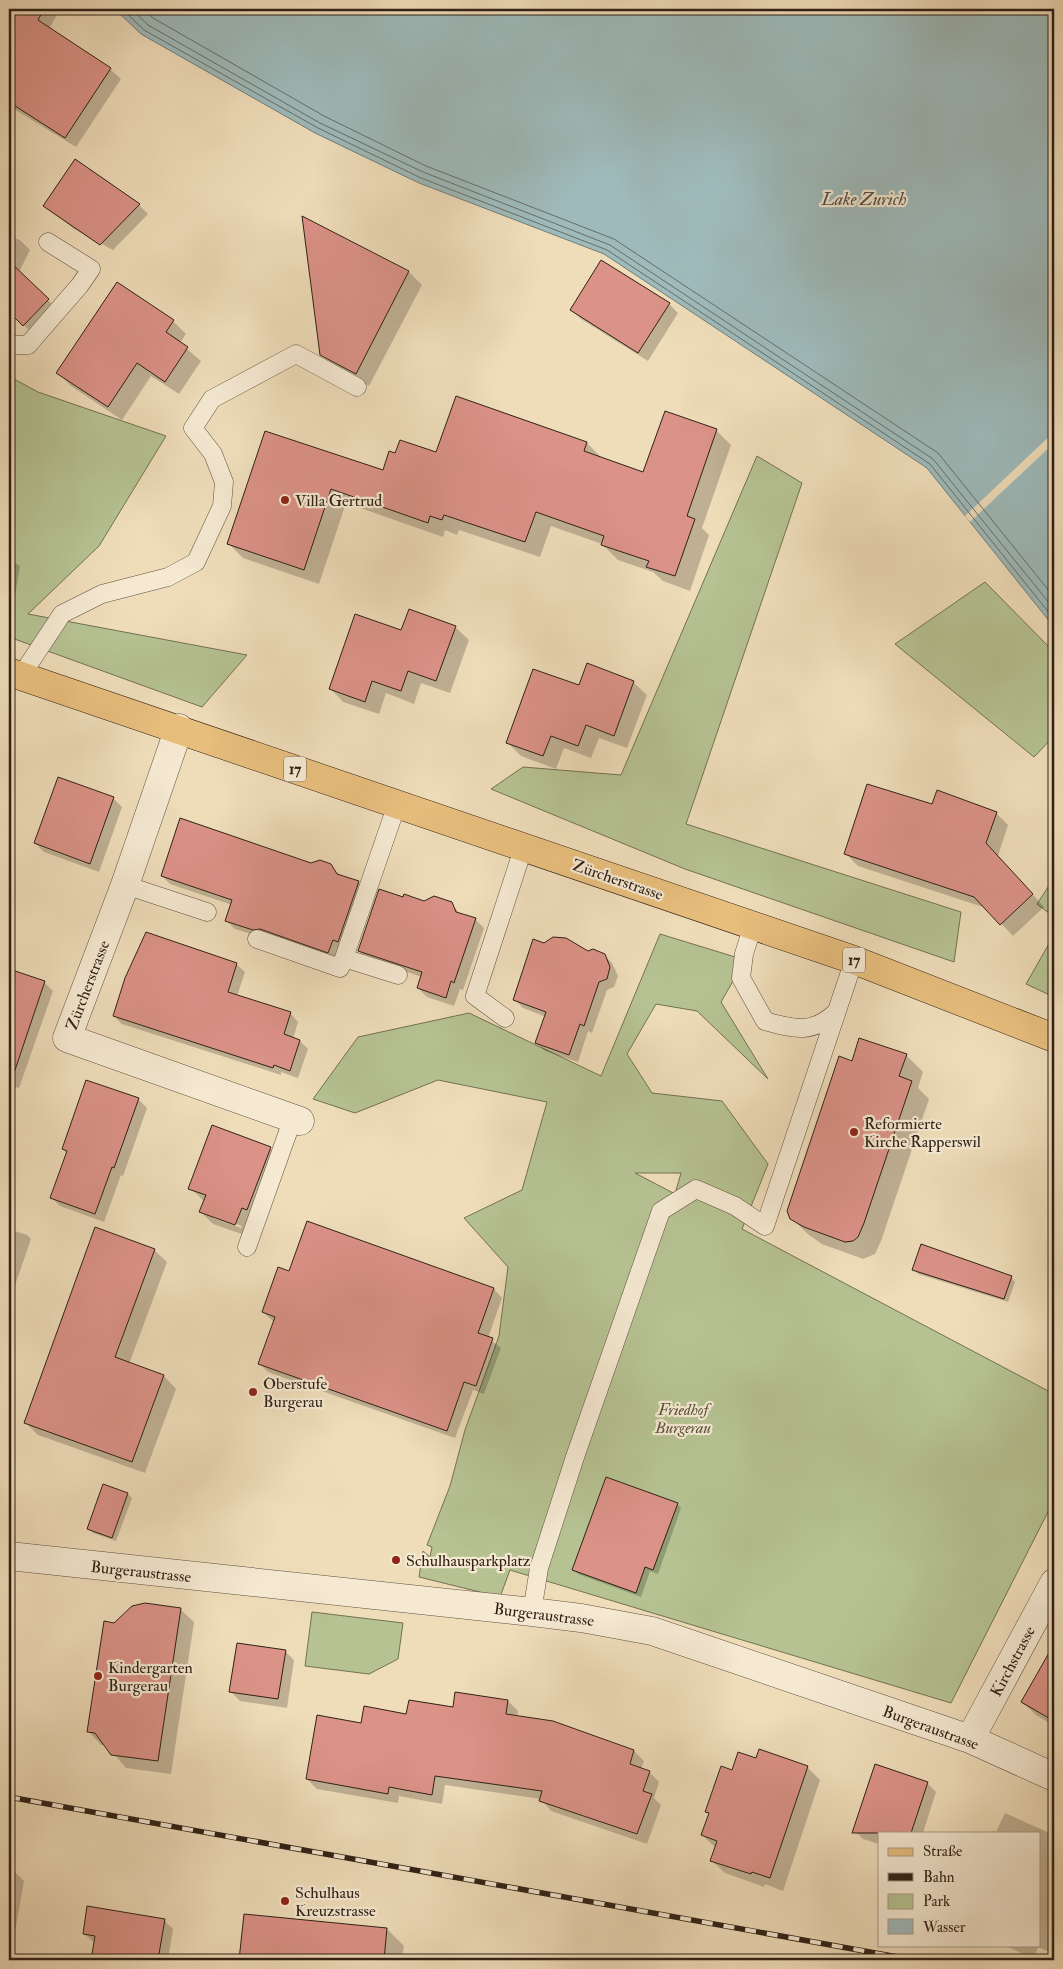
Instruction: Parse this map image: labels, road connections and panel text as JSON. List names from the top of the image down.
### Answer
{
  "streets": {
    "main road": ["17", "Zürcherstrasse"],
    "street": ["Burgeraustrasse", "Kirchstrasse"]
  },
  "crossings": [
    ["Burgeraustrasse", "Kirchstrasse"]
  ],
  "water": ["Lake Zurich"],
  "parks": ["Friedhof Burgerau"],
  "places": [
    "Villa Gertrud",
    "Reformierte Kirche Rapperswil",
    "Oberstufe Burgerau",
    "Schulhausparkplatz",
    "Kindergarten Burgerau",
    "Schulhaus Kreuzstrasse"
  ],
  "legend": [
    "Straße",
    "Bahn",
    "Park",
    "Wasser"
  ]
}
